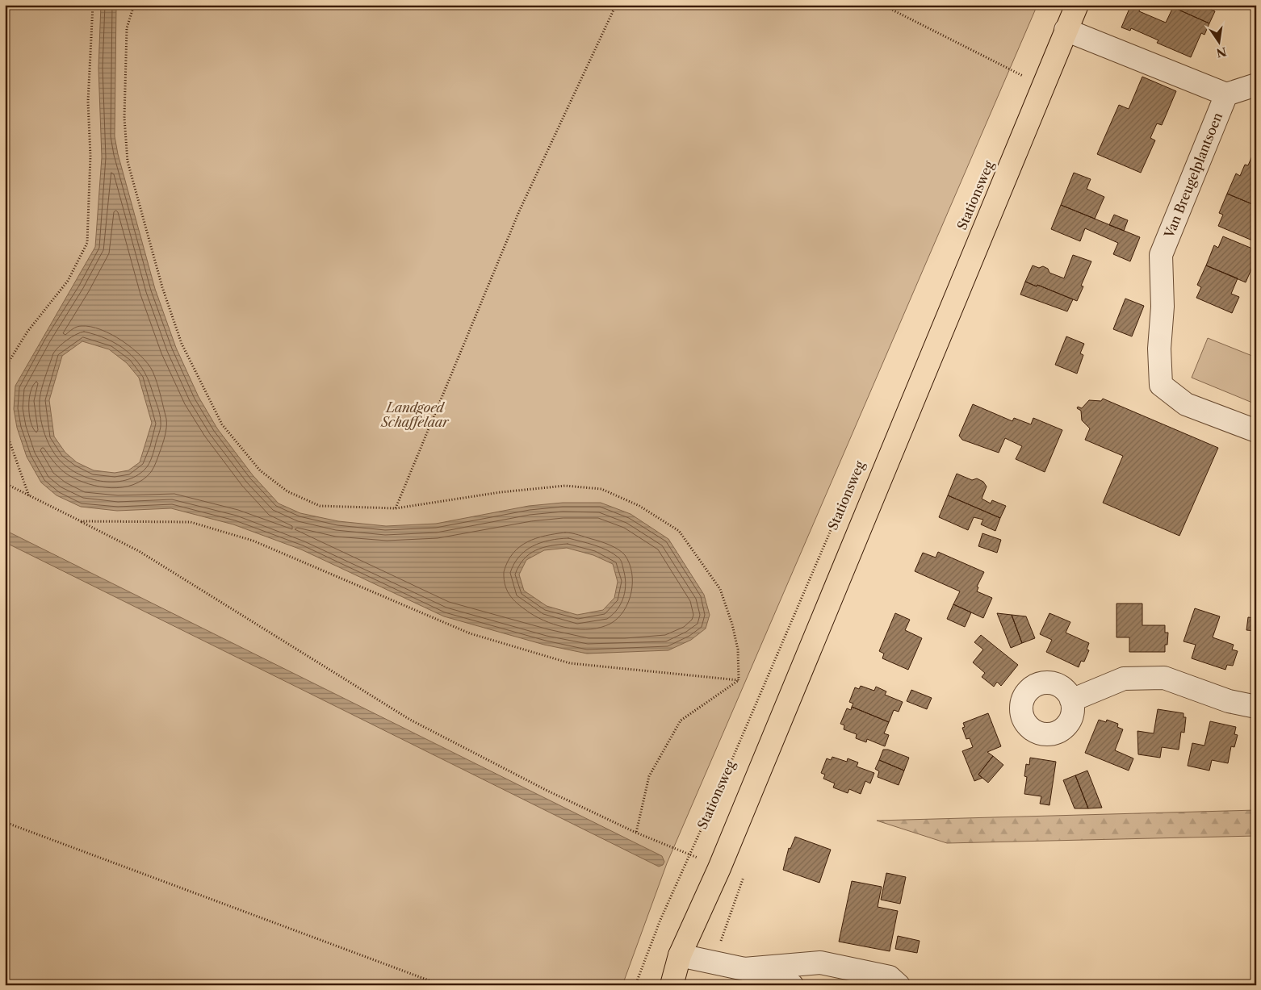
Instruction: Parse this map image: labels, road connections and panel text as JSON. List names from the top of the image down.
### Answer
{
  "streets": {
    "main road": ["Stationsweg"],
    "street": ["Van Breugelplantsoen"]
  },
  "parks": ["Landgoed Schaffelaar"],
  "north": "bottom"
}
